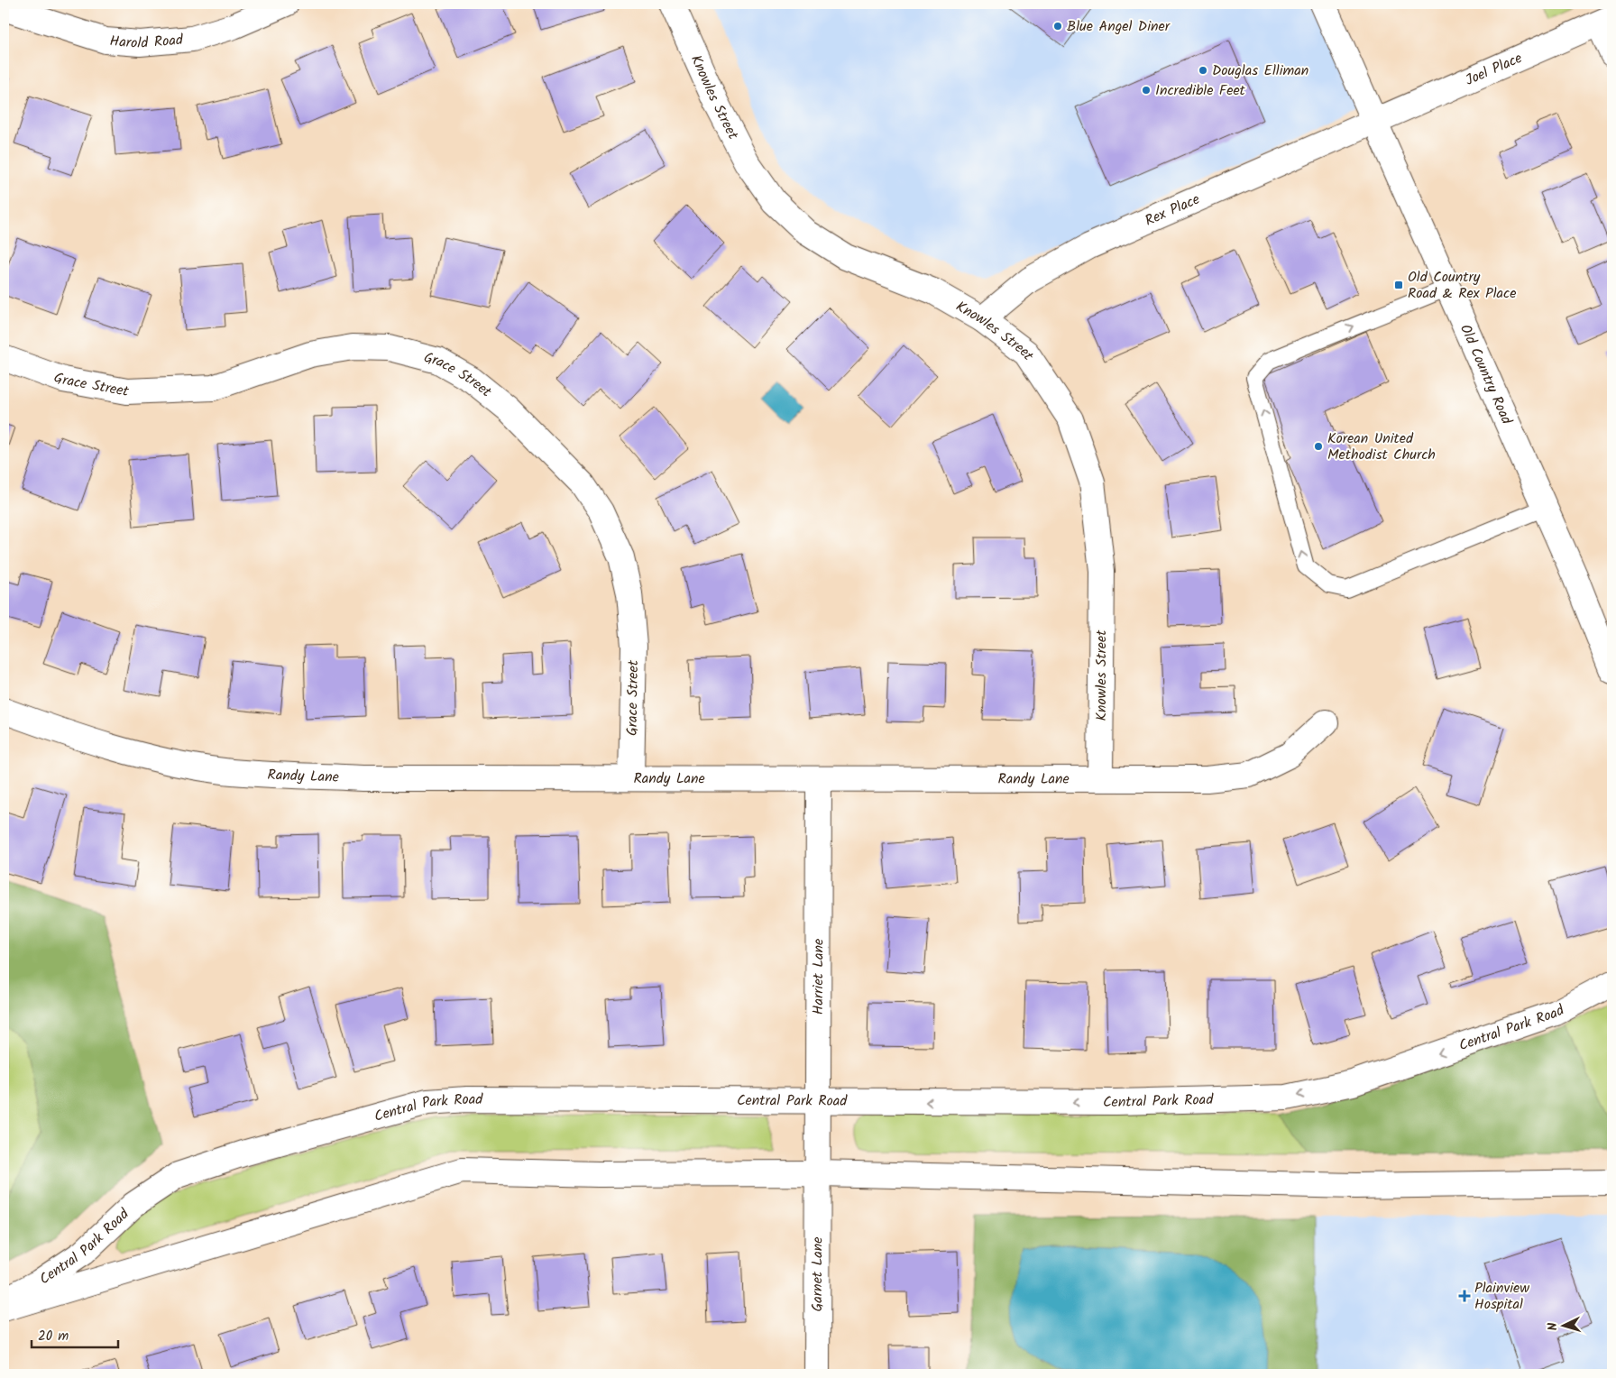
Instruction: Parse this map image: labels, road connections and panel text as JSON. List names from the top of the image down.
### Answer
{
  "streets": {
    "street": [
      "Harold Road",
      "Joel Place",
      "Knowles Street",
      "Rex Place",
      "Old Country Road",
      "Grace Street",
      "Randy Lane",
      "Harriet Lane",
      "Central Park Road",
      "Garnet Lane"
    ]
  },
  "crossings": [
    ["Joel Place", "Rex Place"],
    ["Joel Place", "Old Country Road"],
    ["Knowles Street", "Rex Place"],
    ["Knowles Street", "Randy Lane"],
    ["Rex Place", "Old Country Road"],
    ["Grace Street", "Randy Lane"],
    ["Randy Lane", "Harriet Lane"],
    ["Harriet Lane", "Central Park Road"],
    ["Harriet Lane", "Garnet Lane"],
    ["Central Park Road", "Garnet Lane"]
  ],
  "places": {
    "other": [
      "Blue Angel Diner",
      "Douglas Elliman",
      "Incredible Feet",
      "Korean United Methodist Church"
    ],
    "transit": ["Old Country Road & Rex Place"],
    "health": ["Plainview Hospital"]
  },
  "scale_bar": "20 m",
  "north": "left"
}
